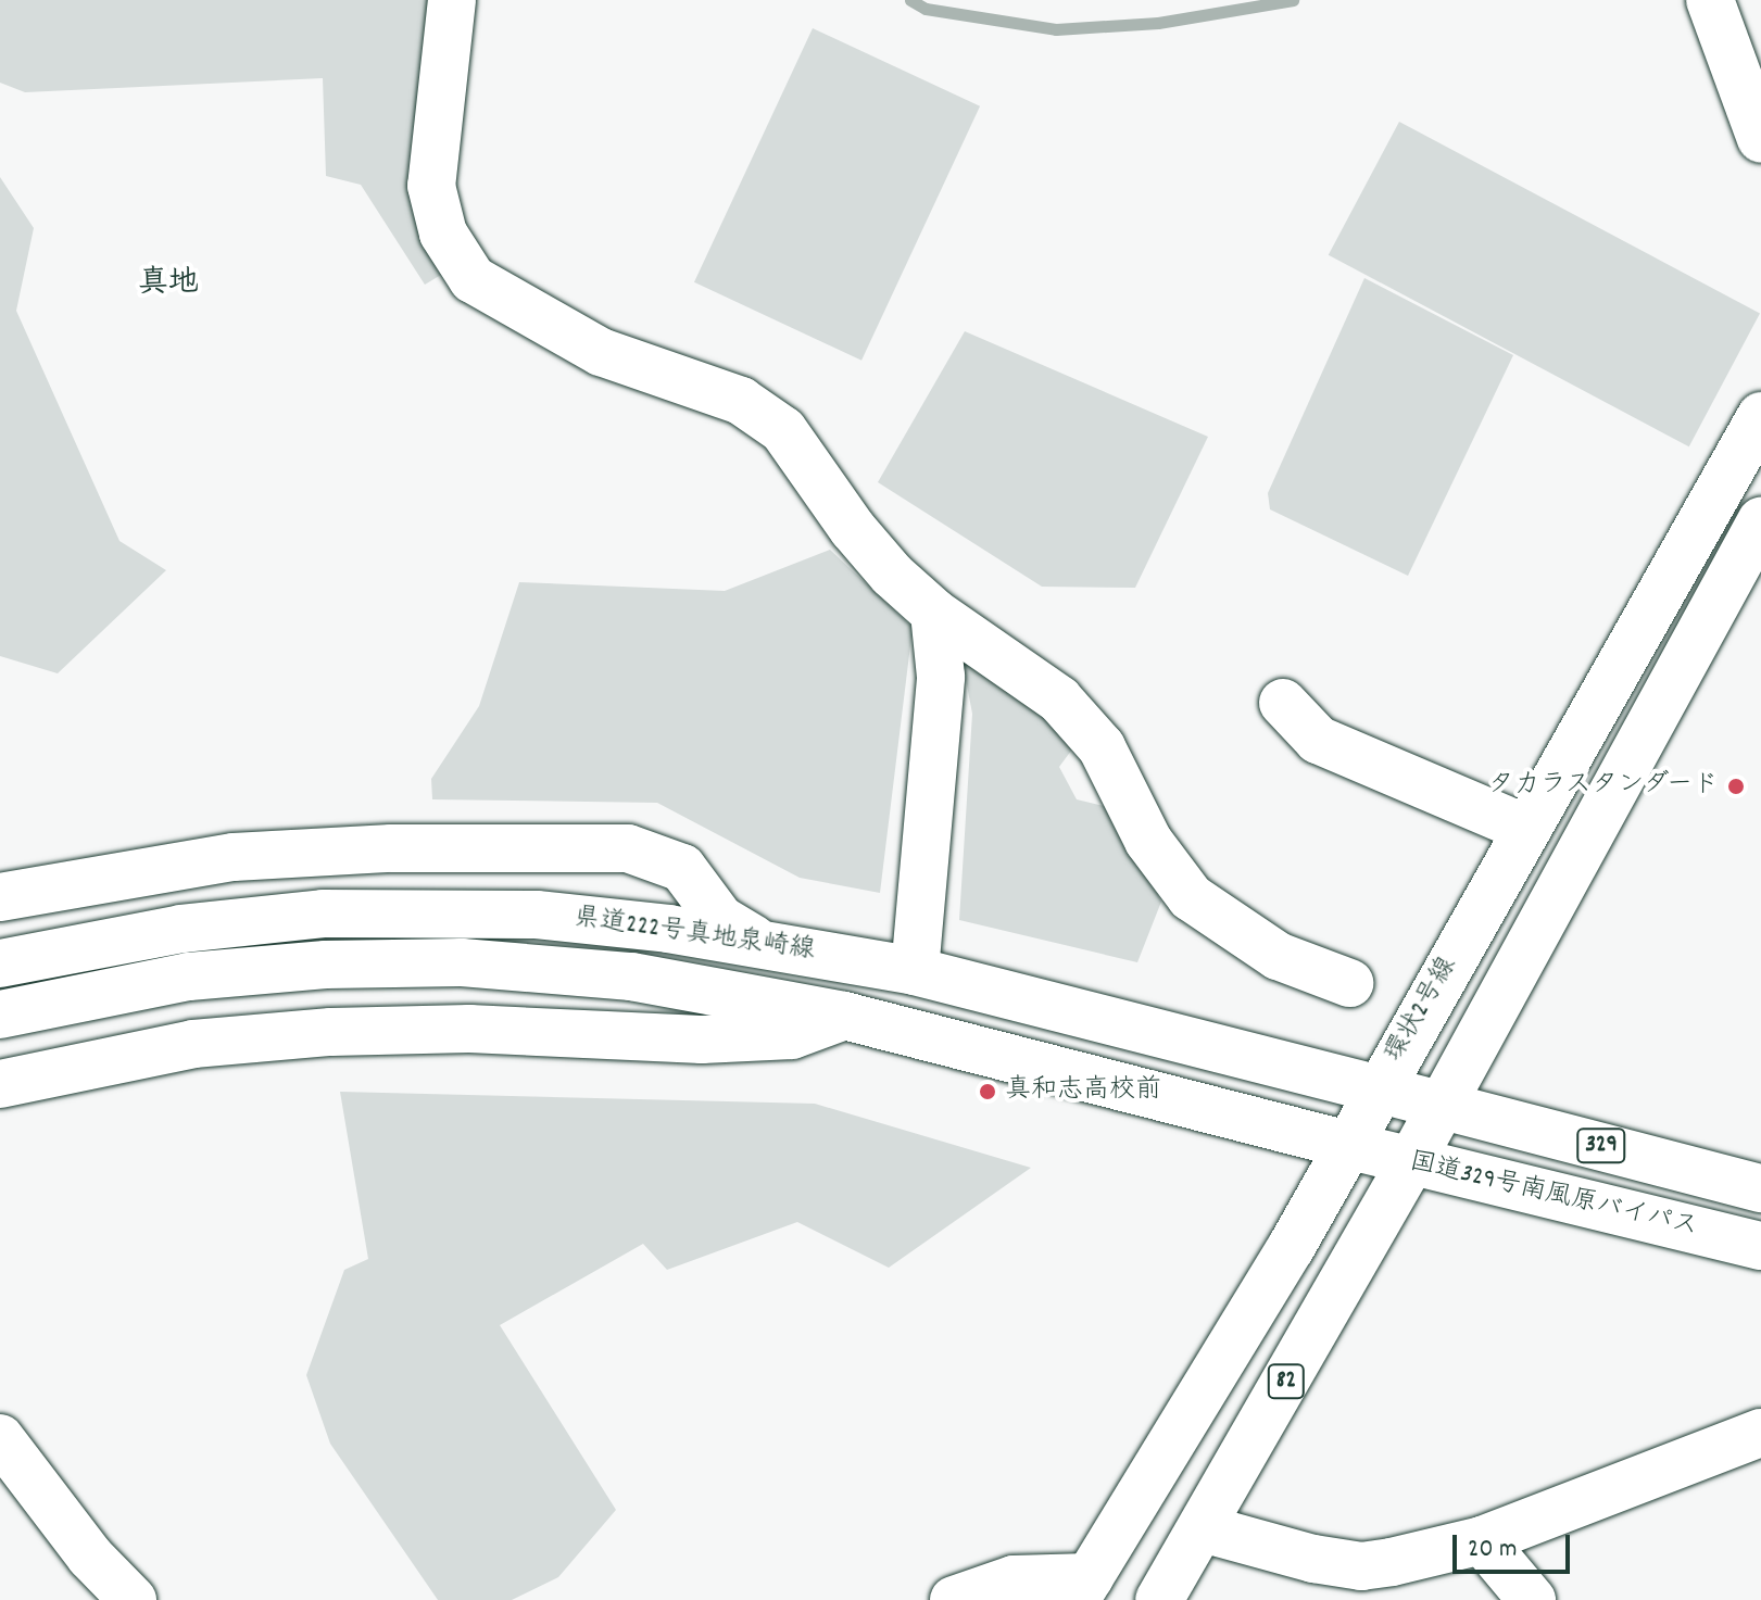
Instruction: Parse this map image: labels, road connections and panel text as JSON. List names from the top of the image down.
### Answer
{
  "streets": {
    "main road": [
      "県道222号真地泉崎線",
      "環状2号線",
      "329",
      "国道329号南風原バイパス",
      "82"
    ]
  },
  "crossings": [
    ["県道222号真地泉崎線", "環状2号線"],
    ["県道222号真地泉崎線", "329"],
    ["県道222号真地泉崎線", "国道329号南風原バイパス"],
    ["環状2号線", "329"],
    ["環状2号線", "国道329号南風原バイパス"],
    ["329", "82"],
    ["国道329号南風原バイパス", "82"]
  ],
  "districts": ["真地"],
  "places": ["タカラスタンダード", "真和志高校前"],
  "scale_bar": "20 m"
}
